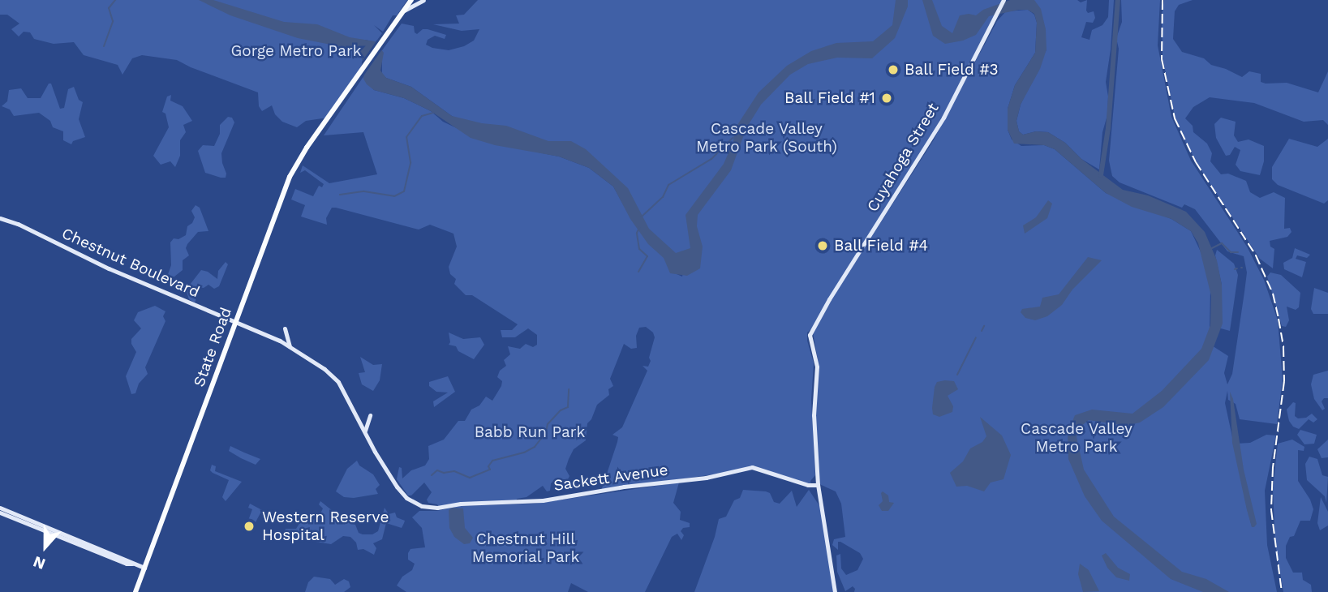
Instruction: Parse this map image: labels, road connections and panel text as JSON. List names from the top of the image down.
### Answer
{
  "streets": {
    "main road": ["State Road"],
    "street": ["Cuyahoga Street", "Chestnut Boulevard", "Sackett Avenue"]
  },
  "crossings": [
    ["Cuyahoga Street", "Sackett Avenue"],
    ["Chestnut Boulevard", "State Road"],
    ["Chestnut Boulevard", "Sackett Avenue"]
  ],
  "parks": [
    "Gorge Metro Park",
    "Cascade Valley Metro Park (South)",
    "Cascade Valley Metro Park",
    "Babb Run Park",
    "Chestnut Hill Memorial Park"
  ],
  "places": [
    "Ball Field #3",
    "Ball Field #1",
    "Ball Field #4",
    "Western Reserve Hospital"
  ],
  "north": "bottom"
}
